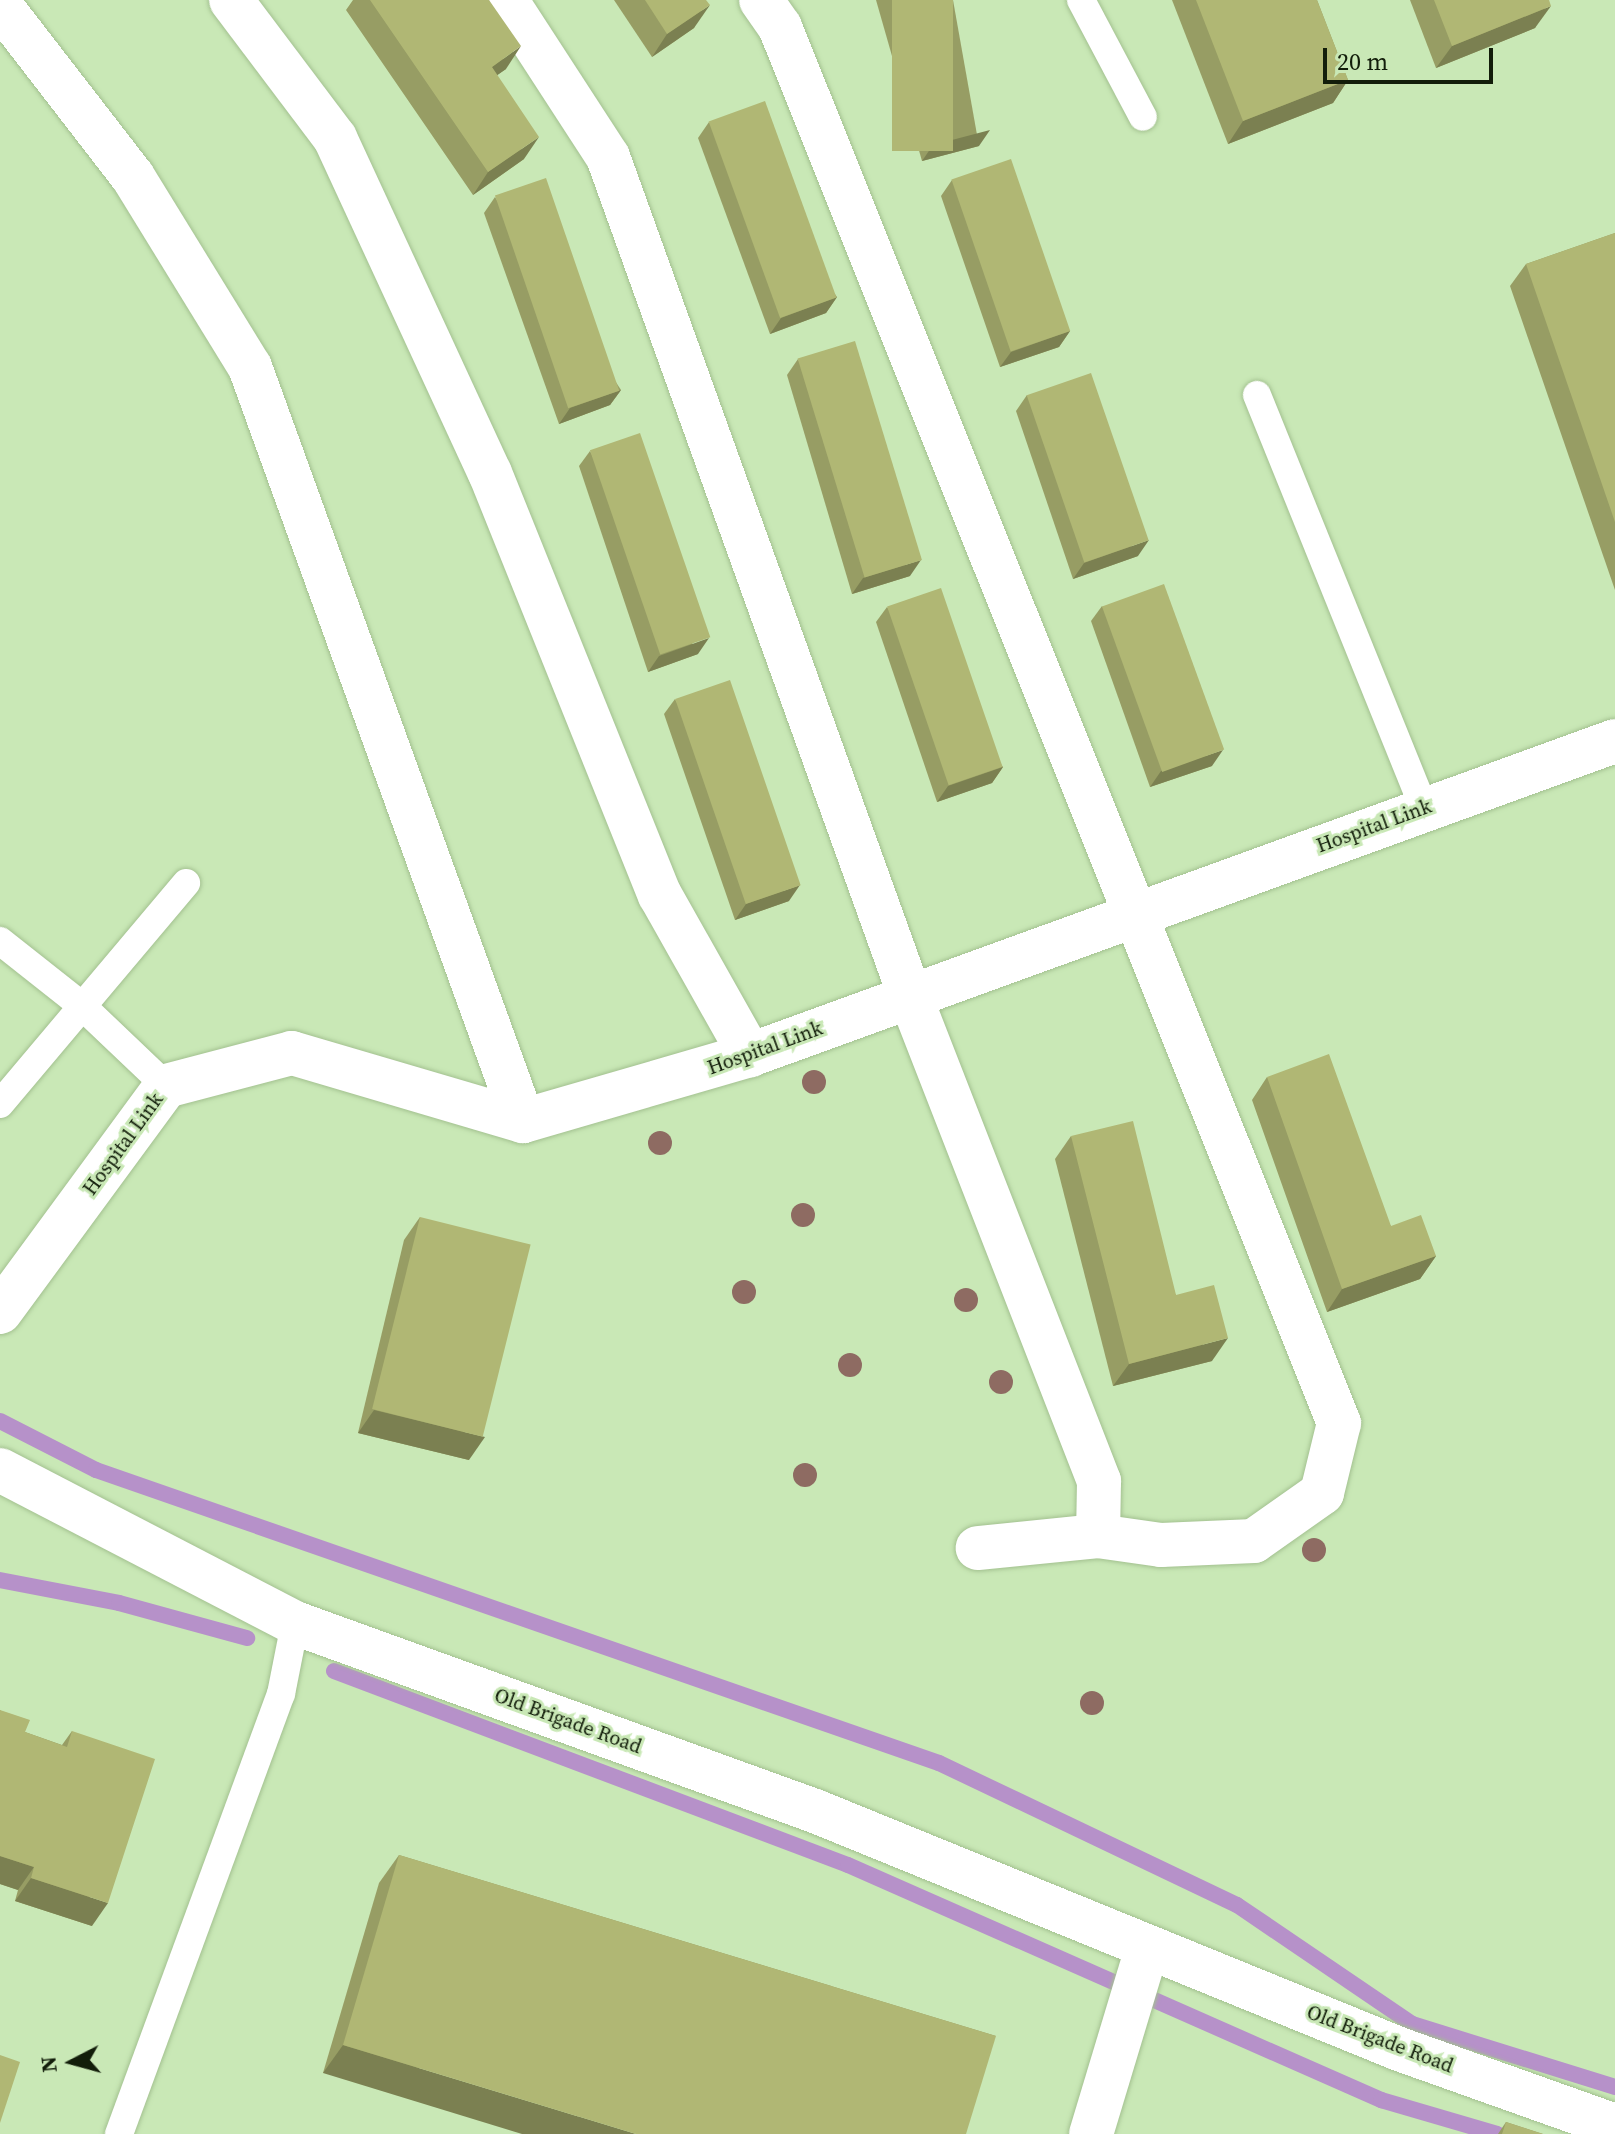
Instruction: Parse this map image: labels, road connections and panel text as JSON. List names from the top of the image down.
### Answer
{
  "streets": {
    "street": ["Hospital Link", "Old Brigade Road"]
  },
  "scale_bar": "20 m",
  "north": "left"
}
